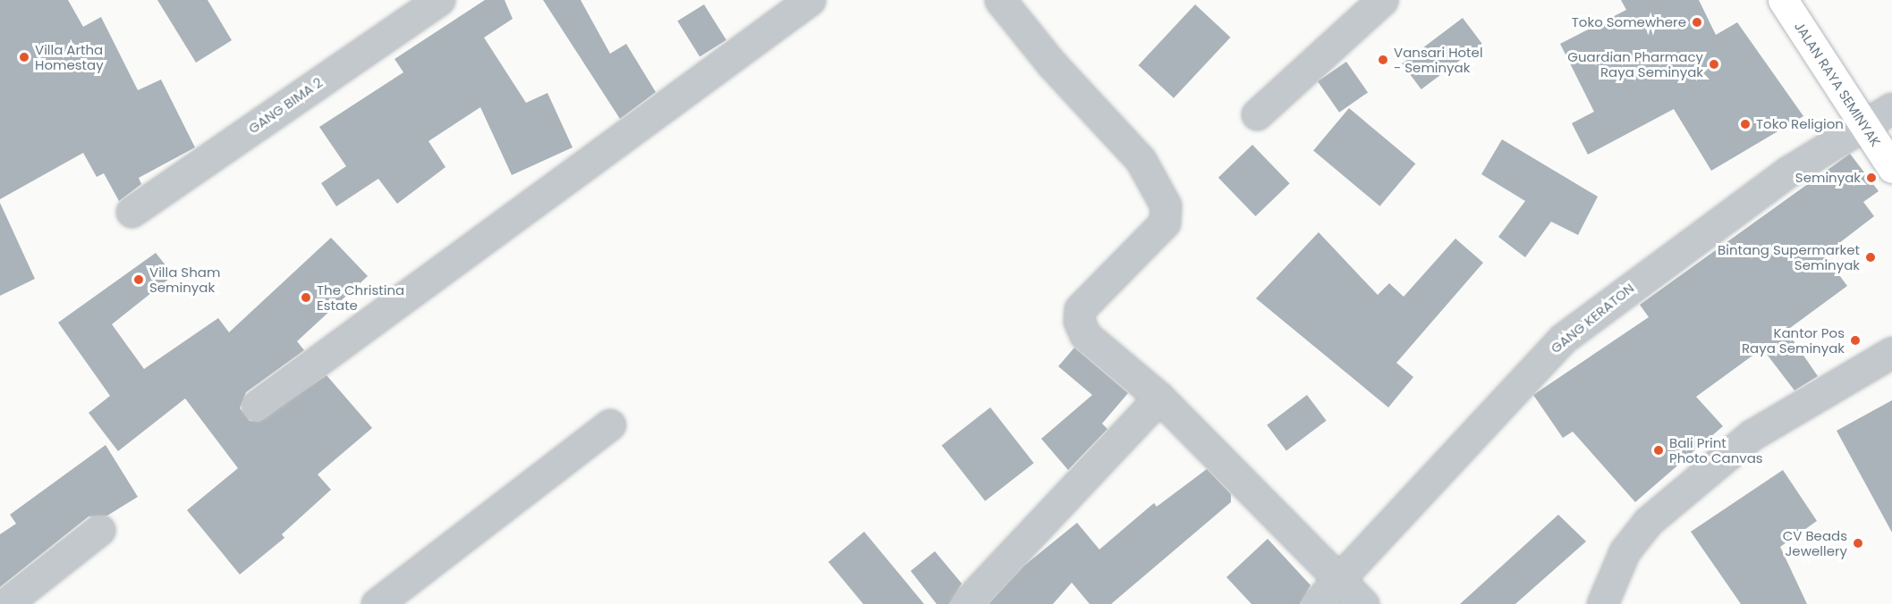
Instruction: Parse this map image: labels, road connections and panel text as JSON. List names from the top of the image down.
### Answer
{
  "streets": {
    "main road": ["JALAN RAYA SEMINYAK"],
    "street": ["GANG BIMA 2", "GANG KERATON"]
  },
  "crossings": [
    ["JALAN RAYA SEMINYAK", "GANG KERATON"]
  ],
  "places": [
    "Toko Somewhere",
    "Villa Artha Homestay",
    "Vansari Hotel - Seminyak",
    "Guardian Pharmacy Raya Seminyak",
    "Toko Religion",
    "Seminyak",
    "Bintang Supermarket Seminyak",
    "Villa Sham Seminyak",
    "The Christina Estate",
    "Kantor Pos Raya Seminyak",
    "Bali Print Photo Canvas",
    "CV Beads Jewellery"
  ]
}
